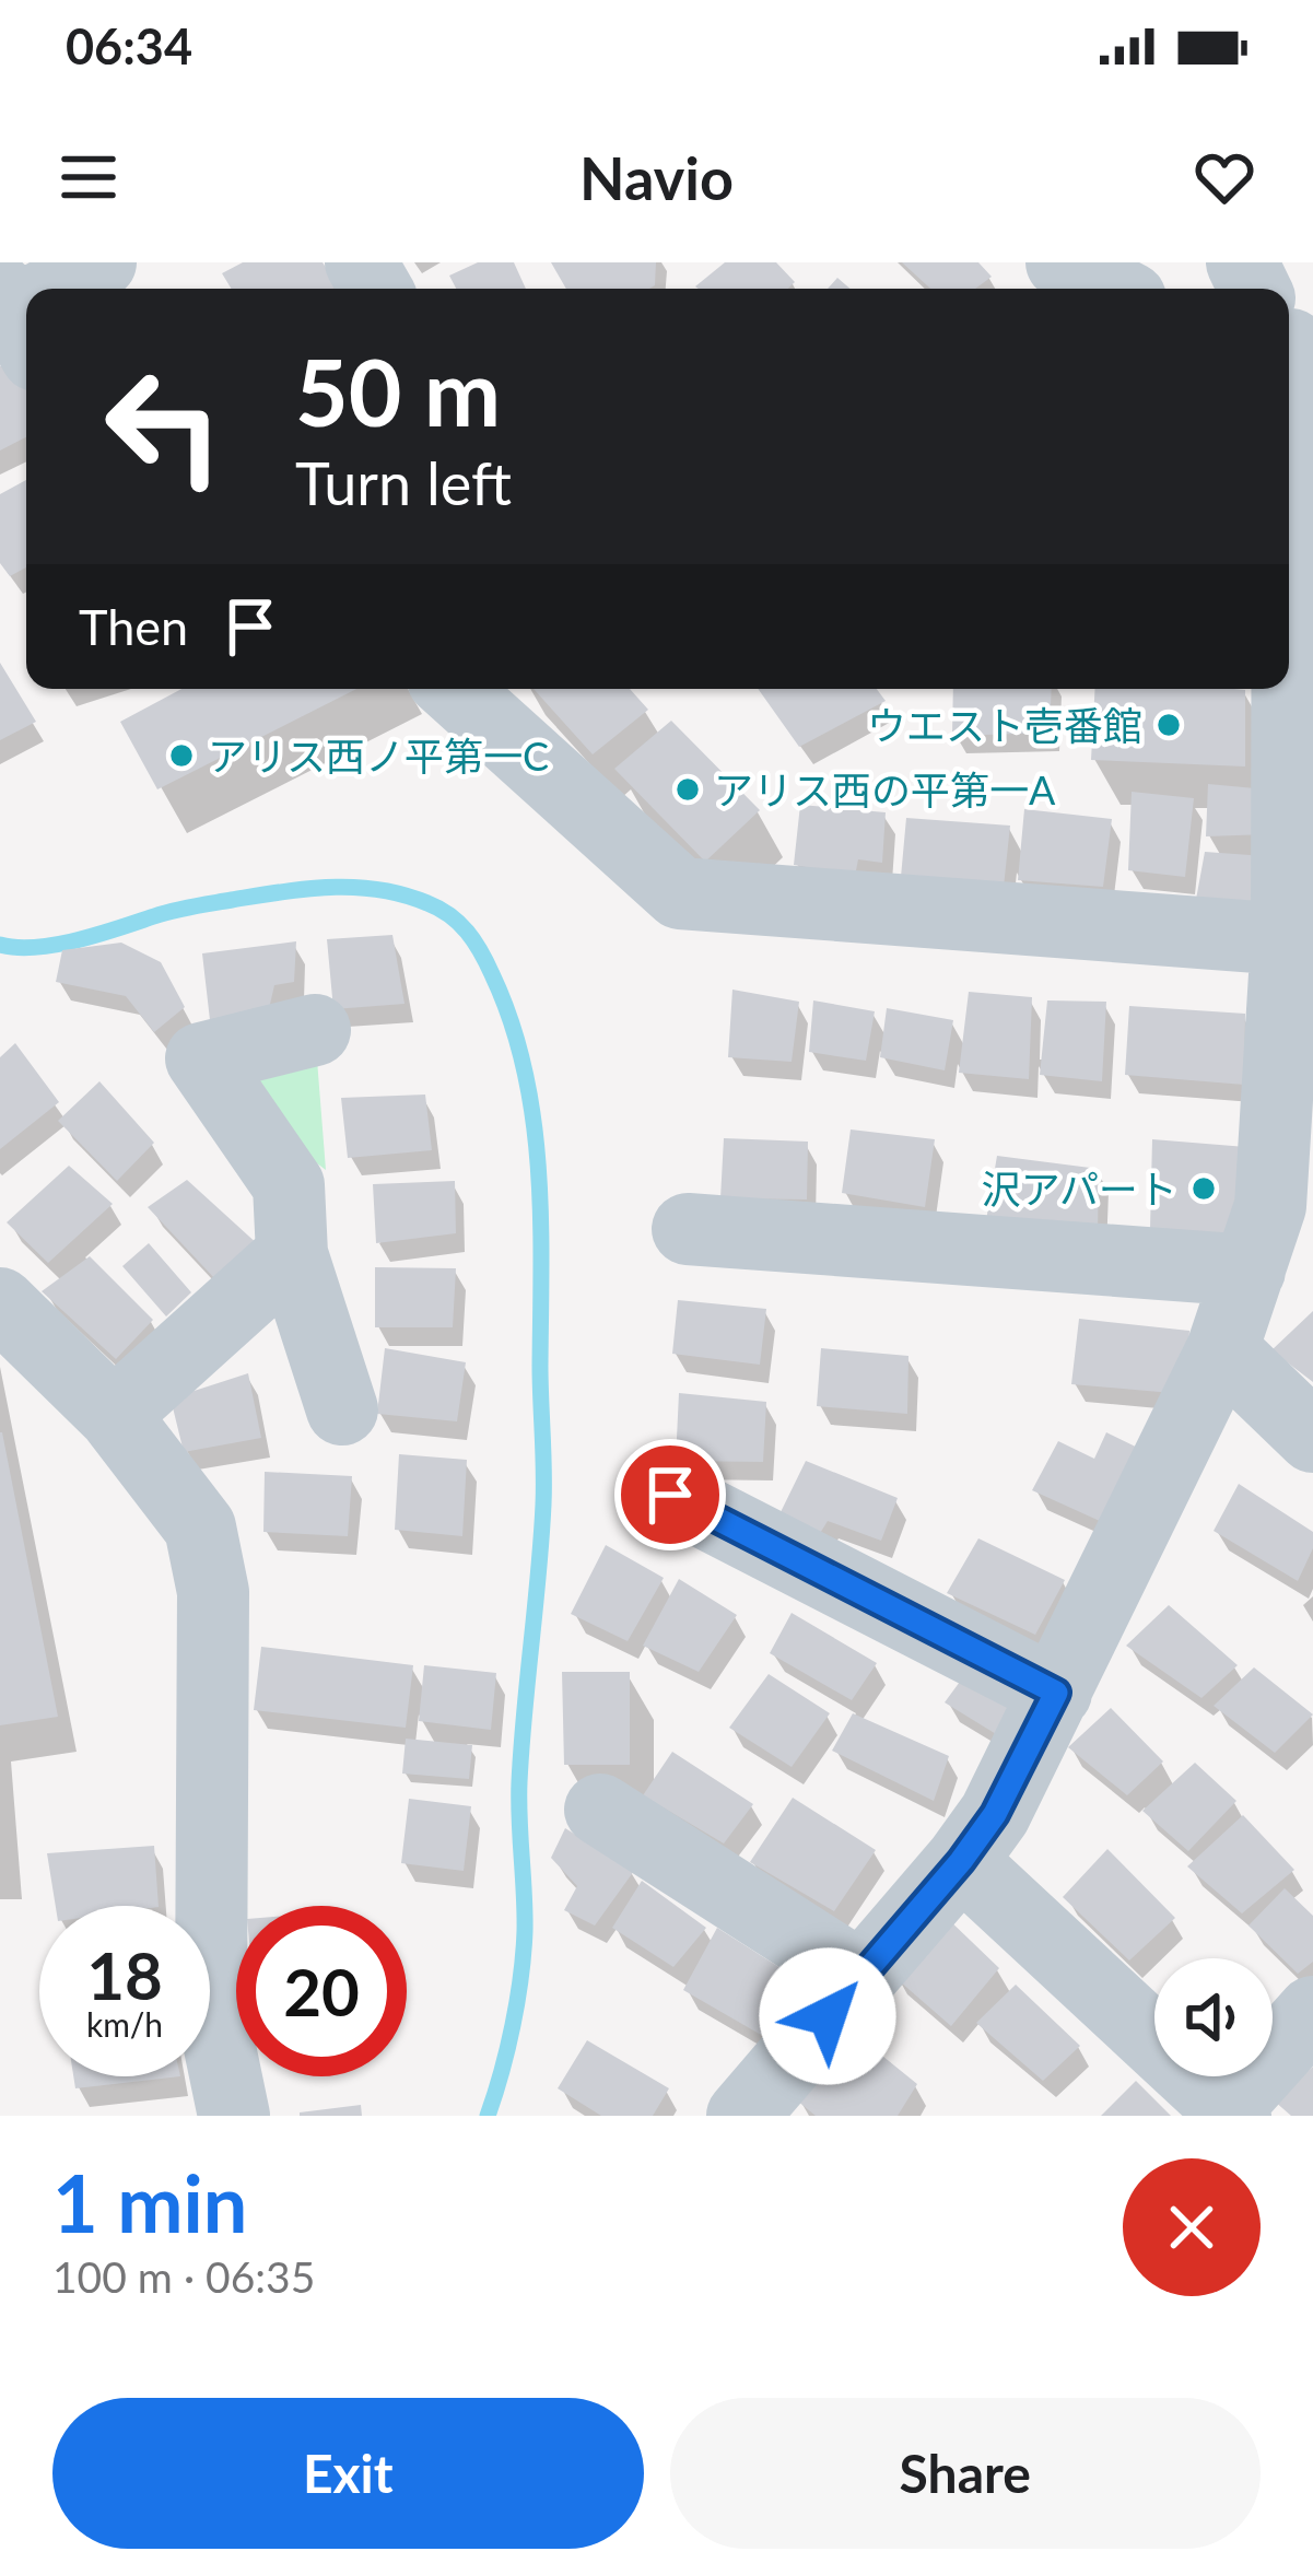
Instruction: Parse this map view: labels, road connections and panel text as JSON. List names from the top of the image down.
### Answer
{
  "places": [
    "ウエスト壱番館",
    "アリス西ノ平第一C",
    "アリス西の平第一A",
    "沢アパート"
  ],
  "page": {
    "status": "06:34",
    "header": "Navio",
    "turn": ["50 m", "Turn left"],
    "then": "Then",
    "speed": "18 km/h",
    "limit": "20",
    "heading": ["1 min", "100 m · 06:35"],
    "buttons": ["Exit", "Share"]
  }
}
